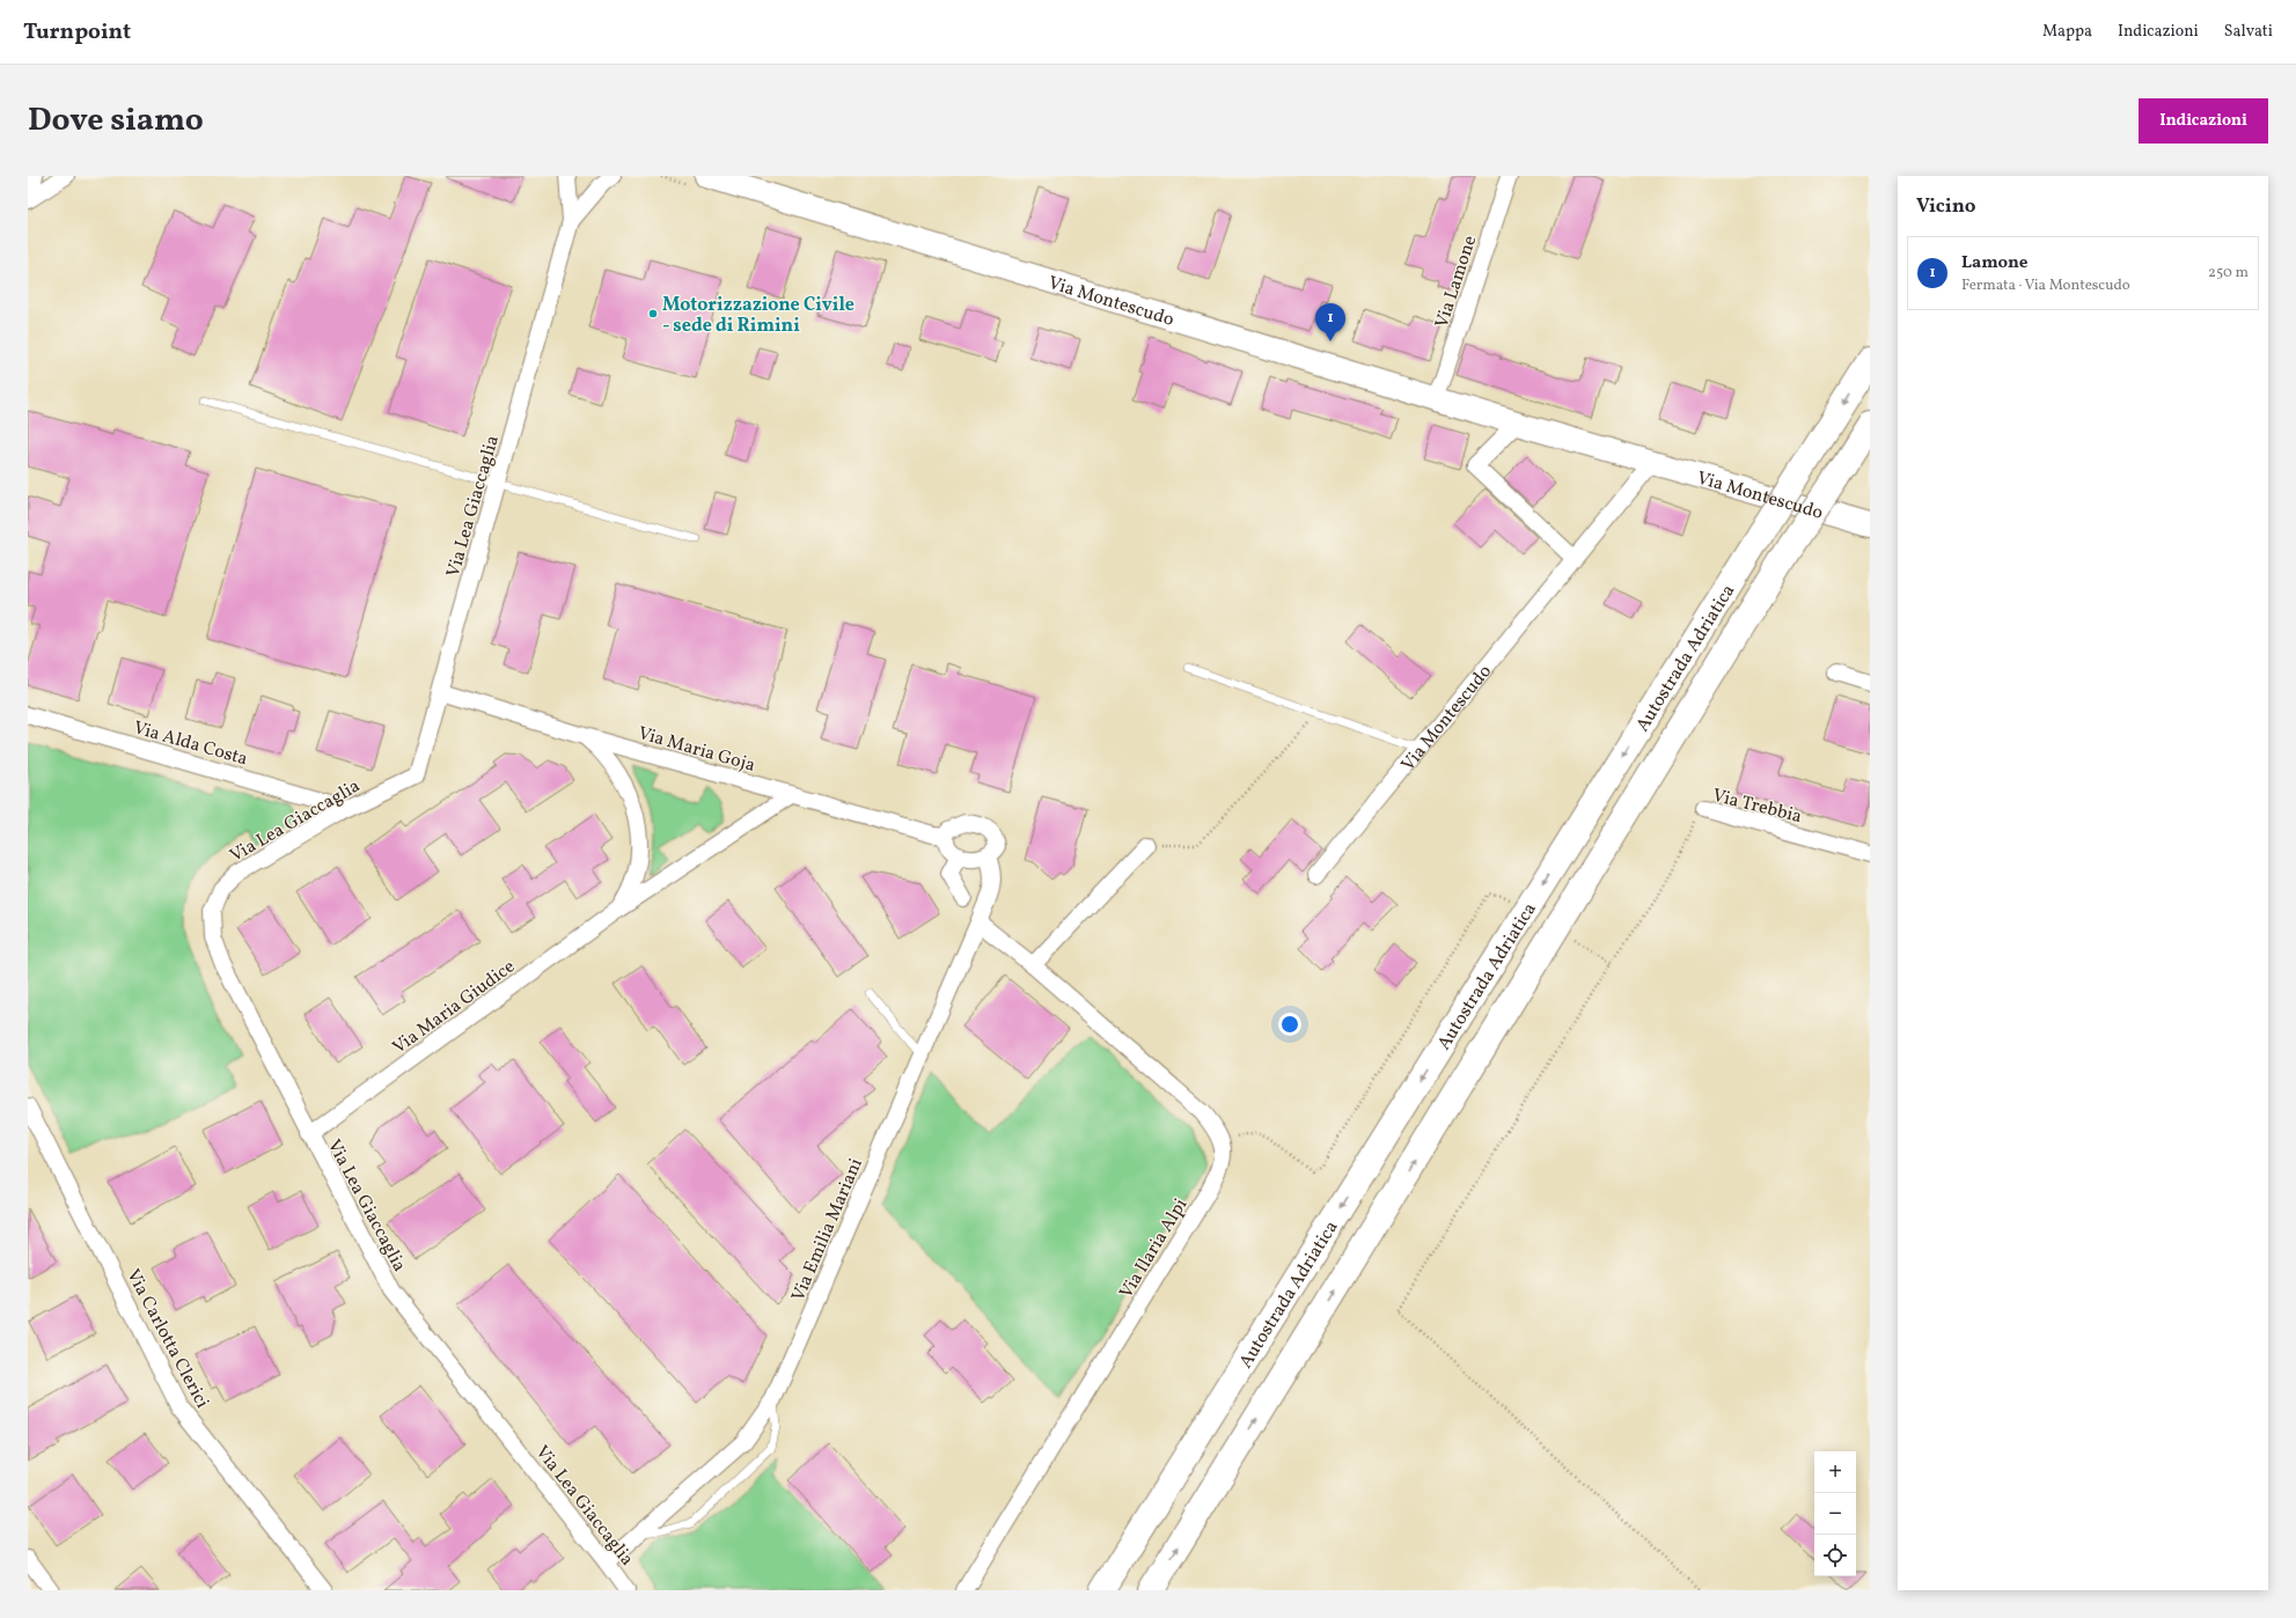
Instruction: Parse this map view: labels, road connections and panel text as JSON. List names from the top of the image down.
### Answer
{
  "streets": {
    "highway": ["Autostrada Adriatica"],
    "street": [
      "Via Lamone",
      "Via Montescudo",
      "Via Lea Giaccaglia",
      "Via Alda Costa",
      "Via Maria Goja",
      "Via Trebbia",
      "Via Maria Giudice",
      "Via Emilia Mariani",
      "Via Ilaria Alpi",
      "Via Carlotta Clerici"
    ]
  },
  "crossings": [
    ["Via Lamone", "Via Montescudo"],
    ["Via Lea Giaccaglia", "Via Alda Costa"],
    ["Via Lea Giaccaglia", "Via Maria Goja"],
    ["Via Lea Giaccaglia", "Via Maria Giudice"],
    ["Via Lea Giaccaglia", "Via Emilia Mariani"],
    ["Via Maria Goja", "Via Maria Giudice"],
    ["Via Maria Goja", "Via Emilia Mariani"]
  ],
  "places": ["Motorizzazione Civile - sede di Rimini"],
  "page": {
    "header": "Turnpoint",
    "nav": ["Mappa", "Indicazioni", "Salvati"],
    "title": "Dove siamo",
    "buttons": "Indicazioni",
    "heading": "Vicino",
    "list": [
      {
        "mark": "1",
        "name": "Lamone",
        "note": "Fermata · Via Montescudo",
        "value": "250 m"
      }
    ],
    "pins": "1",
    "map_buttons": ["+", "−"]
  }
}
